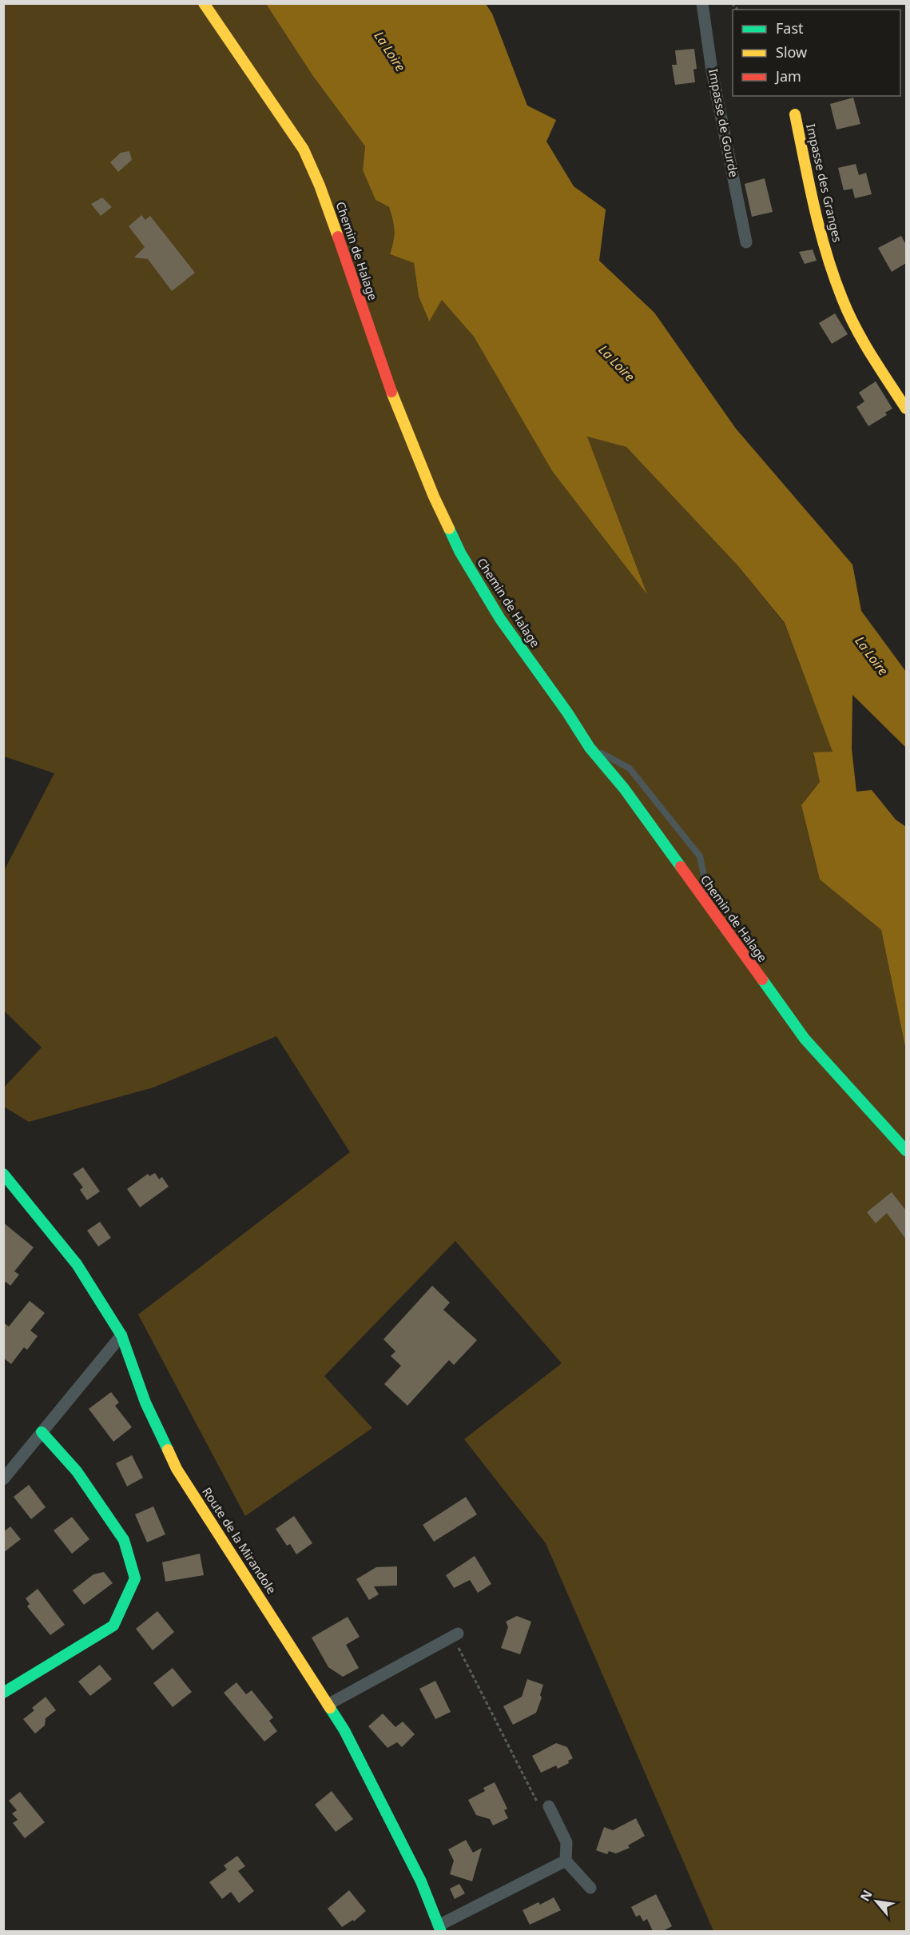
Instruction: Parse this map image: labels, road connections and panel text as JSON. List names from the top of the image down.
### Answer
{
  "streets": {
    "street": [
      "Impasse de Gourde",
      "Impasse des Granges",
      "Chemin de Halage",
      "Route de la Mirandole"
    ]
  },
  "water": ["La Loire"],
  "legend": ["Fast", "Slow", "Jam"],
  "north": "top left"
}
